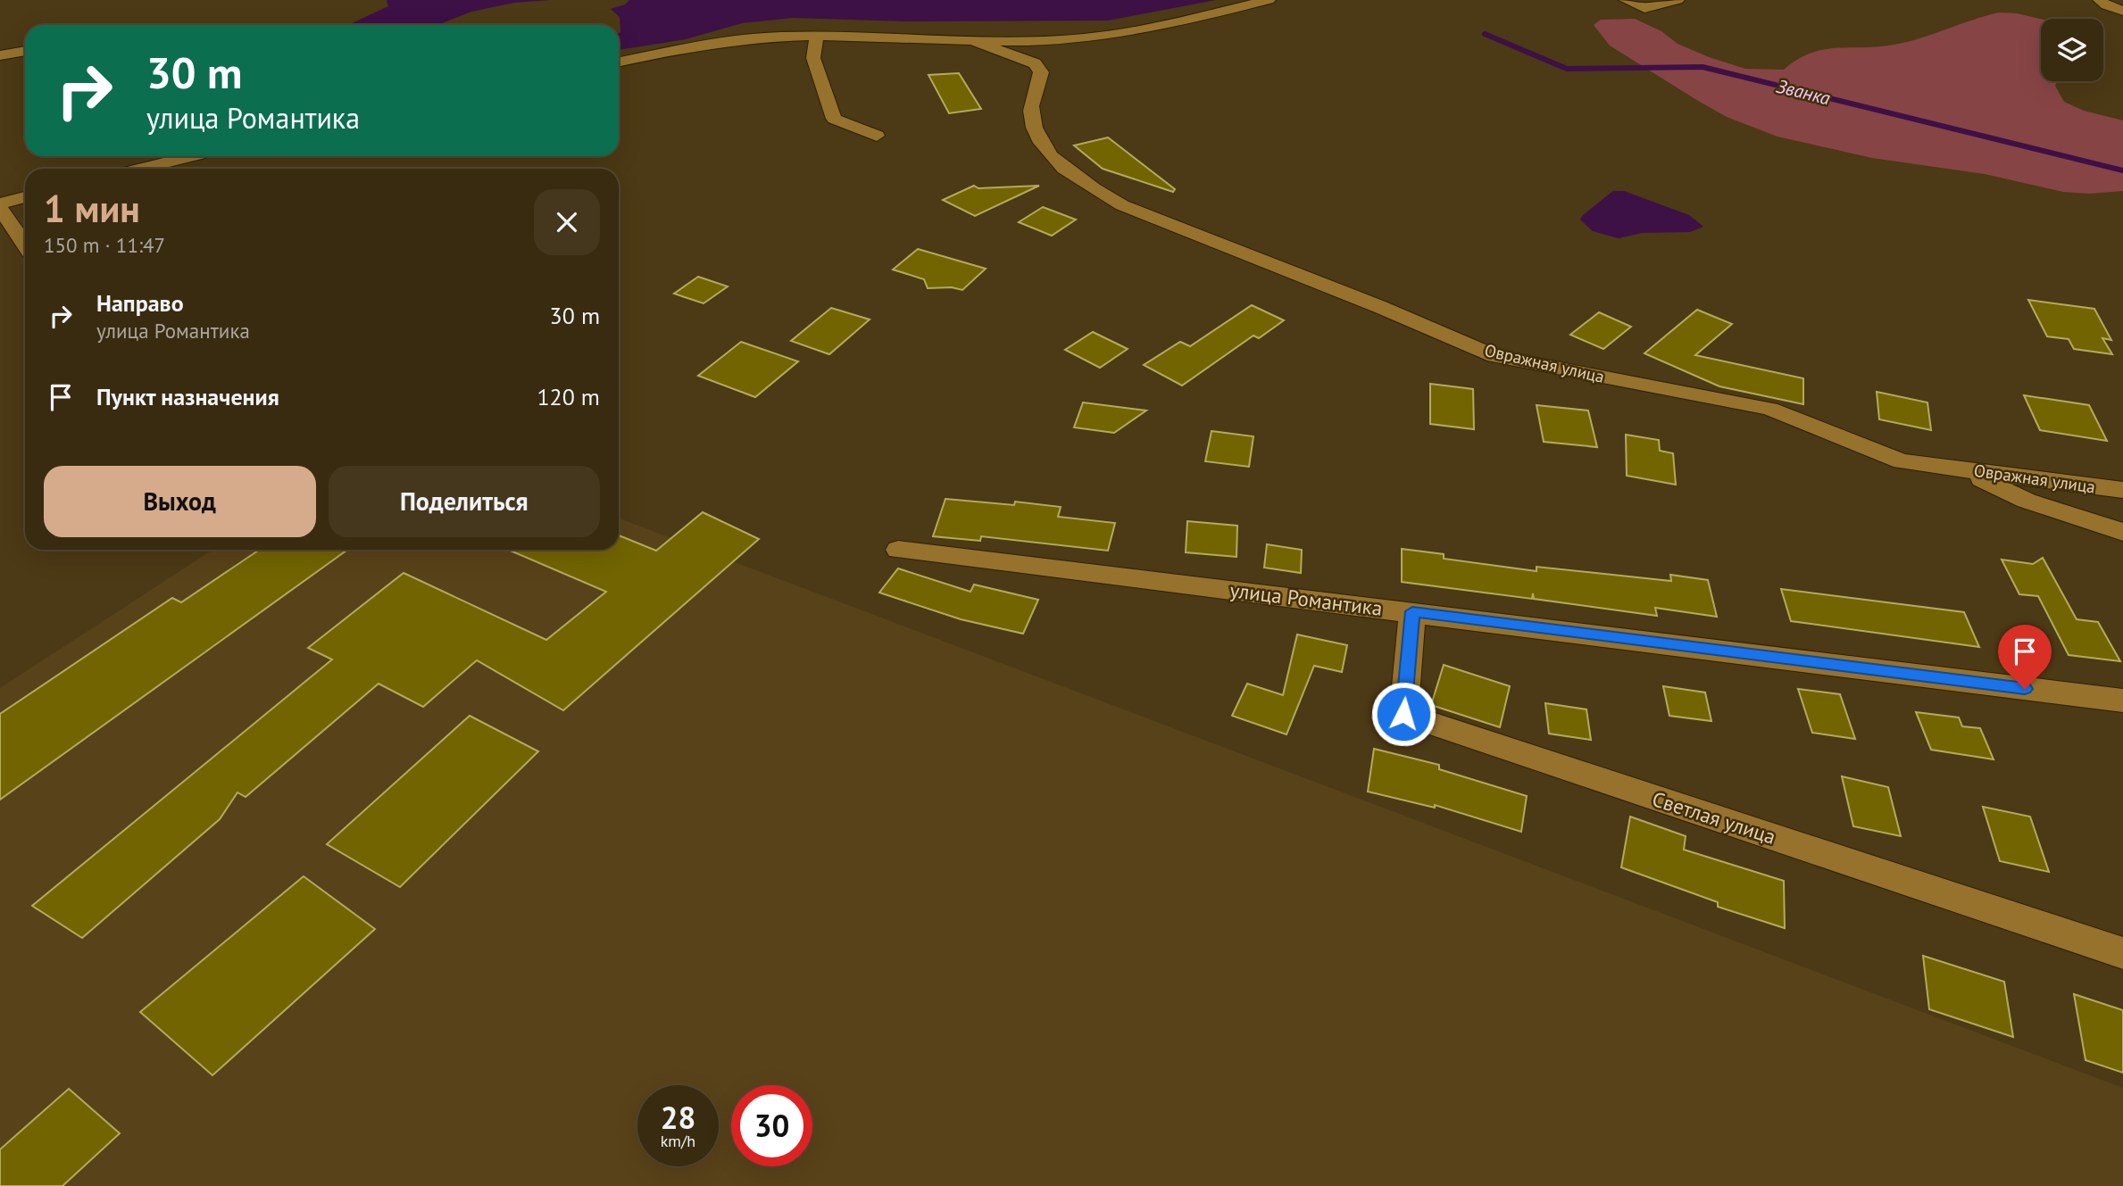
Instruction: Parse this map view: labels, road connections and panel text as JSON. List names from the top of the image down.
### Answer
{
  "streets": {
    "street": ["Овражная улица", "улица Романтика", "Светлая улица"]
  },
  "crossings": [
    ["улица Романтика", "Светлая улица"]
  ],
  "water": ["Званка"],
  "page": {
    "turn": ["30 m", "улица Романтика"],
    "heading": ["1 мин", "150 m · 11:47"],
    "list": [
      {
        "name": "Направо",
        "note": "улица Романтика",
        "value": "30 m"
      },
      {
        "name": "Пункт назначения",
        "value": "120 m"
      }
    ],
    "buttons": ["Выход", "Поделиться"],
    "speed": "28 km/h",
    "limit": "30"
  }
}
